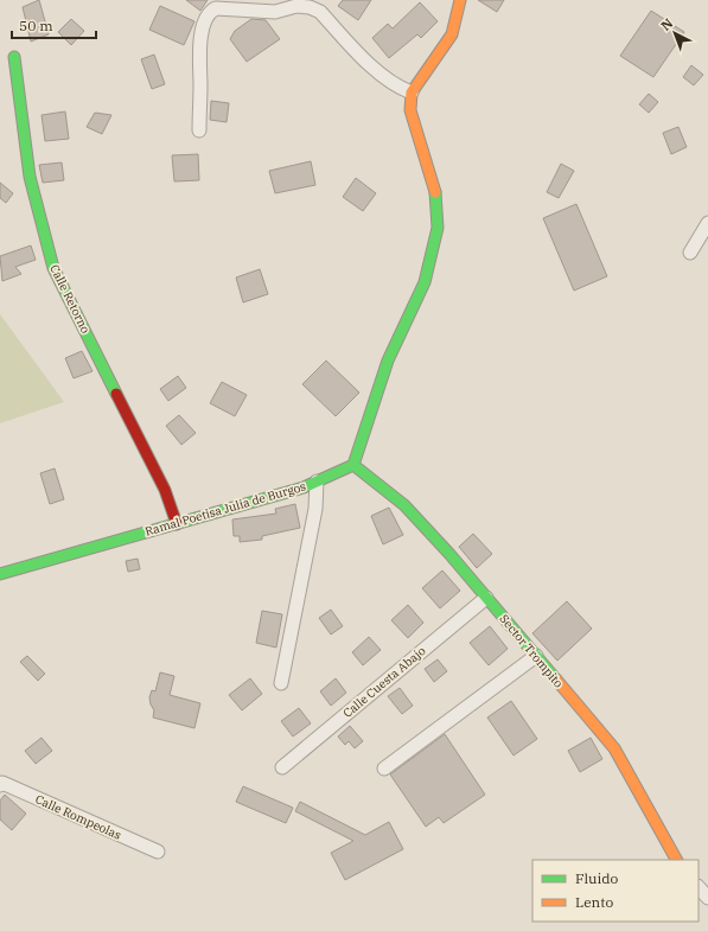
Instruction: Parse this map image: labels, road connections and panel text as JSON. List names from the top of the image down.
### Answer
{
  "streets": {
    "street": [
      "Calle Retorno",
      "Ramal Poetisa Julia de Burgos",
      "Sector Trompito",
      "Calle Cuesta Abajo",
      "Calle Rompeolas"
    ]
  },
  "crossings": [
    ["Calle Retorno", "Ramal Poetisa Julia de Burgos"],
    ["Ramal Poetisa Julia de Burgos", "Sector Trompito"],
    ["Sector Trompito", "Calle Cuesta Abajo"]
  ],
  "legend": ["Fluido", "Lento"],
  "scale_bar": "50 m",
  "north": "top left"
}
